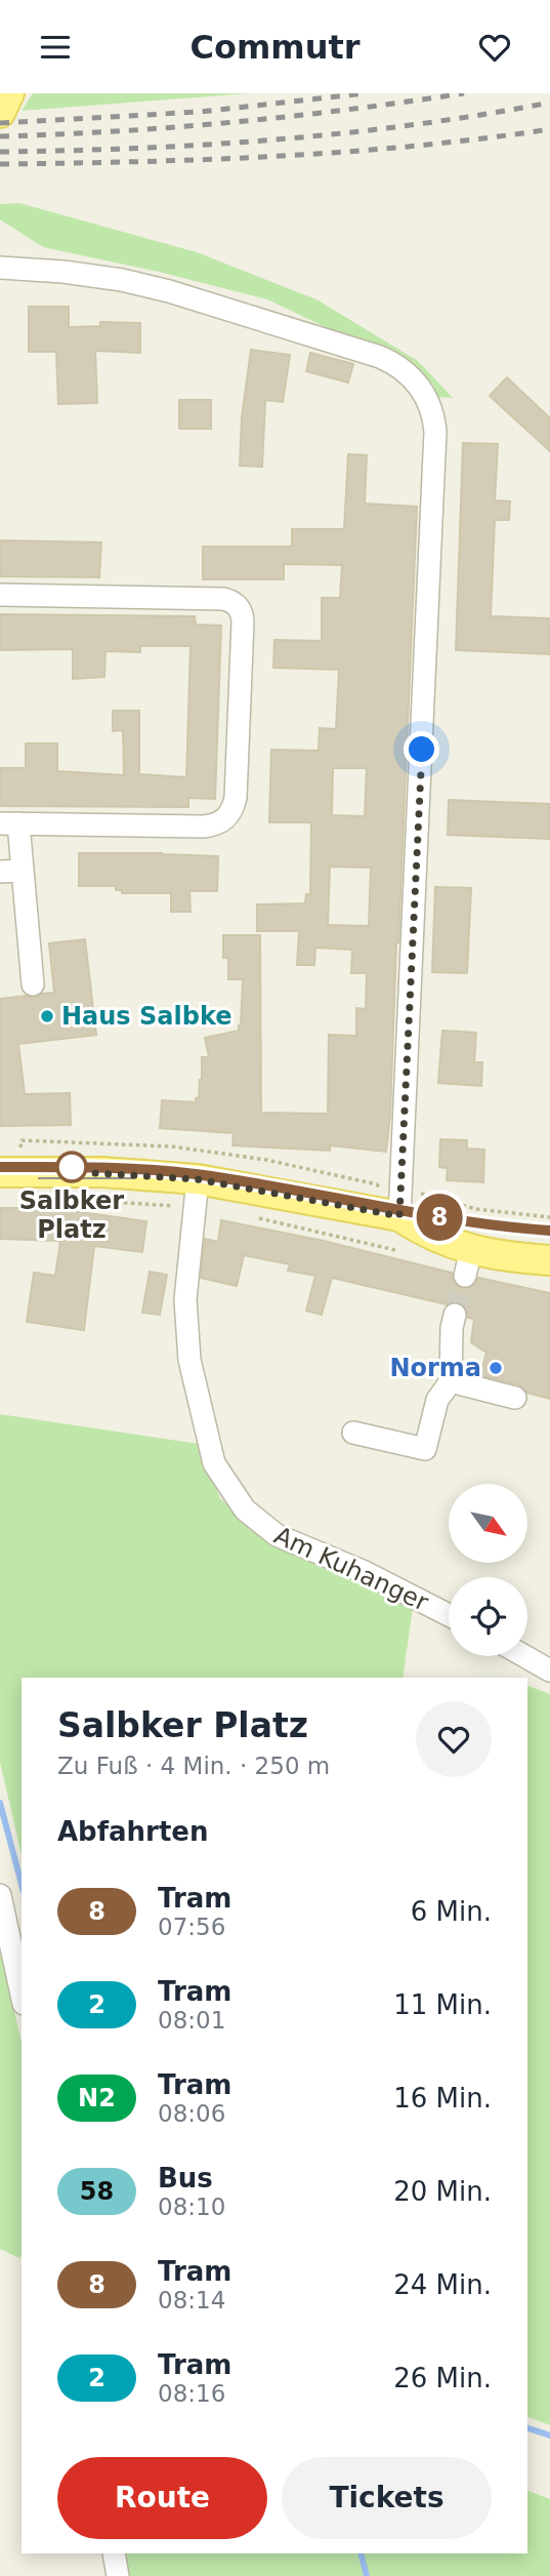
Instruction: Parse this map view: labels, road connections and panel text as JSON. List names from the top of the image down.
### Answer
{
  "streets": {
    "street": ["Am Kuhanger"]
  },
  "places": ["Haus Salbke", "Salbker Platz", "Norma"],
  "lines": ["tram line 8"],
  "north": "bottom right",
  "page": {
    "header": "Commutr",
    "on_map": "8",
    "heading": [
      ["Salbker Platz", "Zu Fuß · 4 Min. · 250 m"],
      "Abfahrten"
    ],
    "list": [
      {
        "mark": "8",
        "name": "Tram",
        "note": "07:56",
        "value": "6 Min."
      },
      {
        "mark": "2",
        "name": "Tram",
        "note": "08:01",
        "value": "11 Min."
      },
      {
        "mark": "N2",
        "name": "Tram",
        "note": "08:06",
        "value": "16 Min."
      },
      {
        "mark": "58",
        "name": "Bus",
        "note": "08:10",
        "value": "20 Min."
      },
      {
        "mark": "8",
        "name": "Tram",
        "note": "08:14",
        "value": "24 Min."
      },
      {
        "mark": "2",
        "name": "Tram",
        "note": "08:16",
        "value": "26 Min."
      }
    ],
    "buttons": ["Route", "Tickets"]
  }
}
